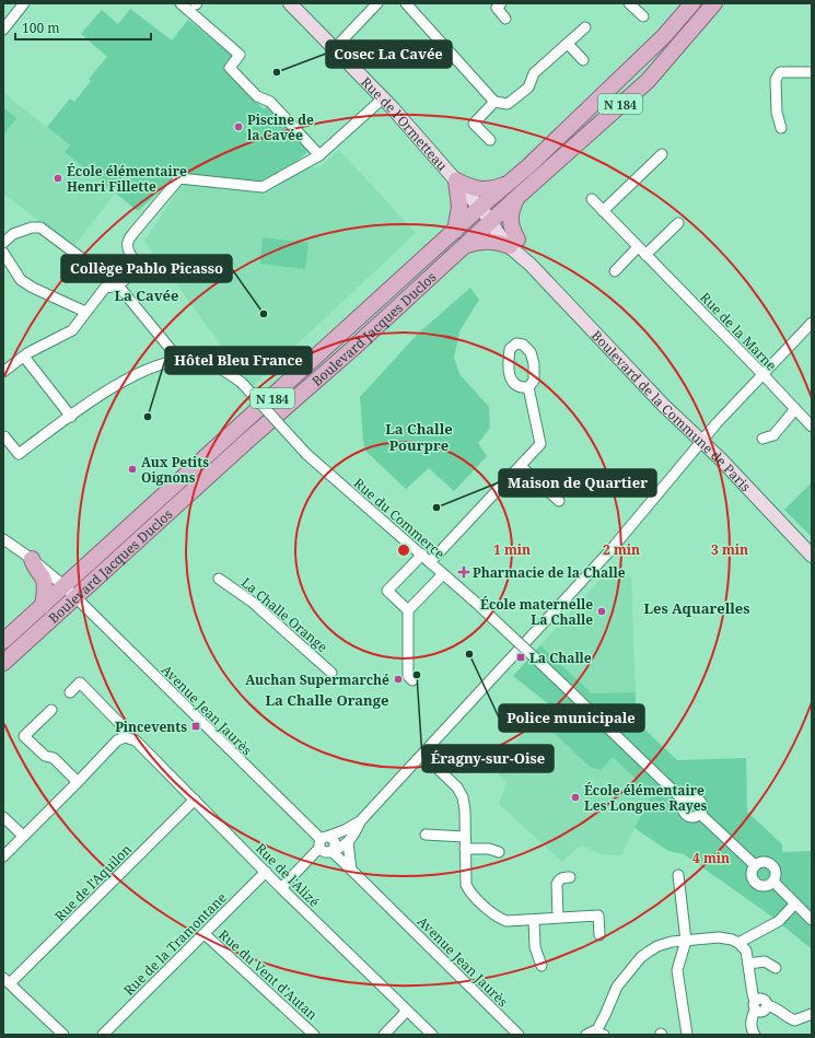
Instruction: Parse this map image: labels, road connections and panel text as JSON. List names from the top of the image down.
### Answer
{
  "streets": {
    "main road": ["N 184", "Boulevard Jacques Duclos"],
    "street": [
      "Rue de l'Ormetteau",
      "Rue de la Marne",
      "Boulevard de la Commune de Paris",
      "Rue du Commerce",
      "La Challe Orange",
      "Avenue Jean Jaurès",
      "Rue de l'Alizé",
      "Rue de l'Aquilon",
      "Rue de la Tramontane",
      "Rue du Vent d'Autan"
    ]
  },
  "crossings": [
    ["N 184", "Rue de l'Ormetteau"],
    ["N 184", "Boulevard Jacques Duclos"],
    ["N 184", "Boulevard de la Commune de Paris"],
    ["N 184", "Avenue Jean Jaurès"],
    ["Rue de l'Ormetteau", "Boulevard Jacques Duclos"],
    ["Rue de l'Ormetteau", "Boulevard de la Commune de Paris"],
    ["Boulevard Jacques Duclos", "Boulevard de la Commune de Paris"],
    ["Boulevard Jacques Duclos", "Avenue Jean Jaurès"],
    ["Rue de l'Alizé", "Rue de l'Aquilon"],
    ["Rue de l'Alizé", "Rue de la Tramontane"],
    ["Rue de la Tramontane", "Rue du Vent d'Autan"]
  ],
  "districts": [
    "La Cavée",
    "La Challe Pourpre",
    "Les Aquarelles",
    "La Challe Orange"
  ],
  "places": {
    "other": [
      "Cosec La Cavée",
      "Piscine de la Cavée",
      "École élémentaire Henri Fillette",
      "Collège Pablo Picasso",
      "Hôtel Bleu France",
      "Aux Petits Oignons",
      "Maison de Quartier",
      "École maternelle La Challe",
      "Police municipale",
      "Éragny-sur-Oise",
      "Auchan Supermarché",
      "École élémentaire Les Longues Rayes"
    ],
    "health": ["Pharmacie de la Challe"],
    "transit": ["La Challe", "Pincevents"]
  },
  "scale_bar": "100 m",
  "rings": [
    "1 min",
    "2 min",
    "3 min",
    "4 min"
  ]
}
